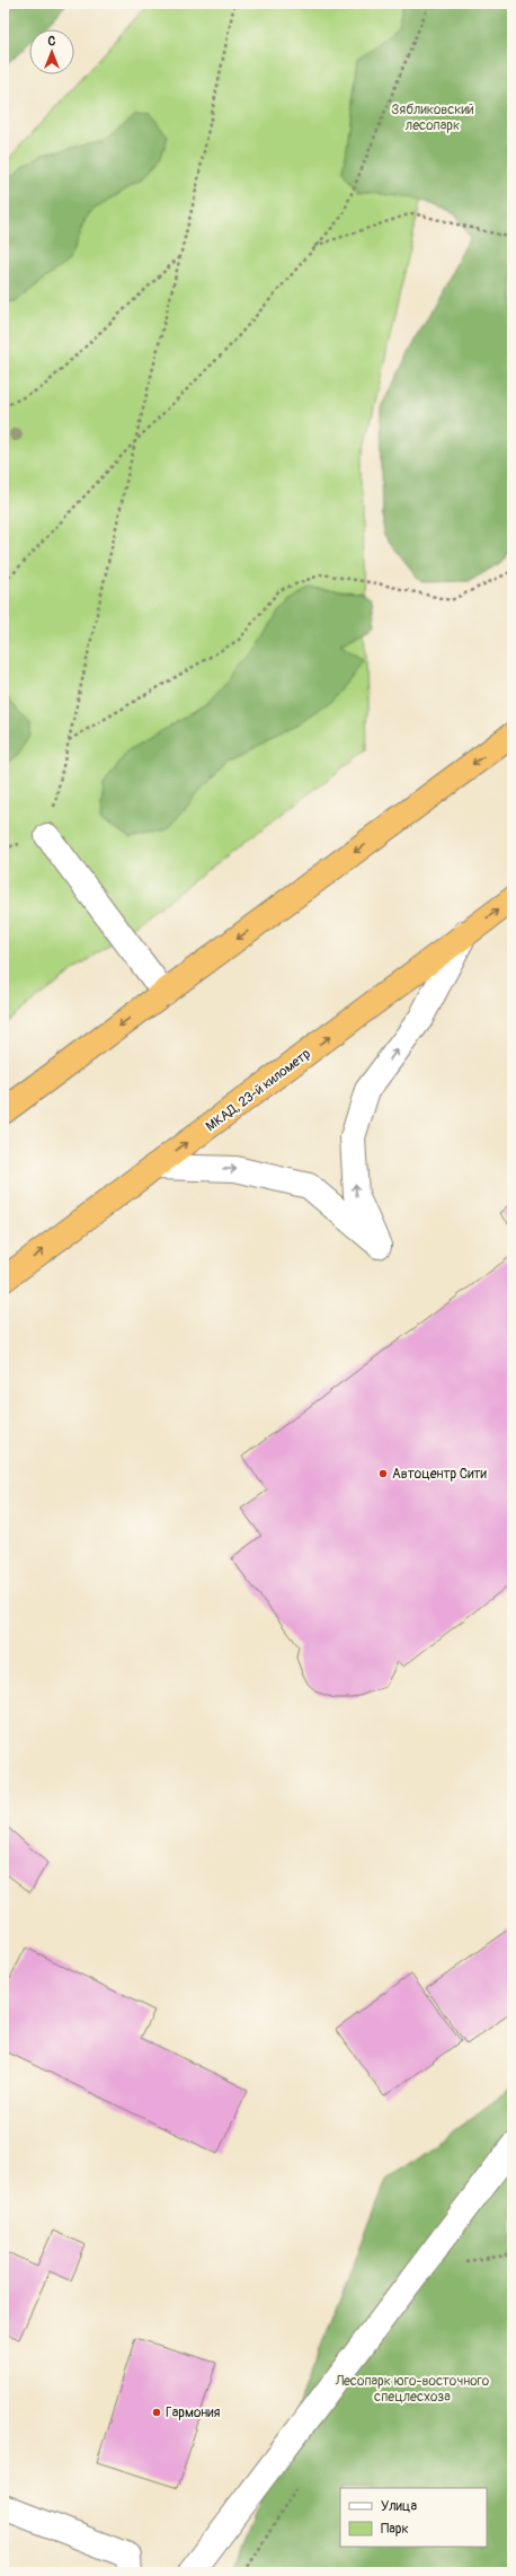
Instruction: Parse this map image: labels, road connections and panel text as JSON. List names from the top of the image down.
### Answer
{
  "streets": {
    "highway": ["МКАД, 23-й километр"]
  },
  "parks": ["Зябликовский лесопарк", "Лесопарк юго-восточного спецлесхоза"],
  "places": ["Автоцентр Сити", "Гармония"],
  "legend": ["Улица", "Парк"],
  "north": "top"
}
